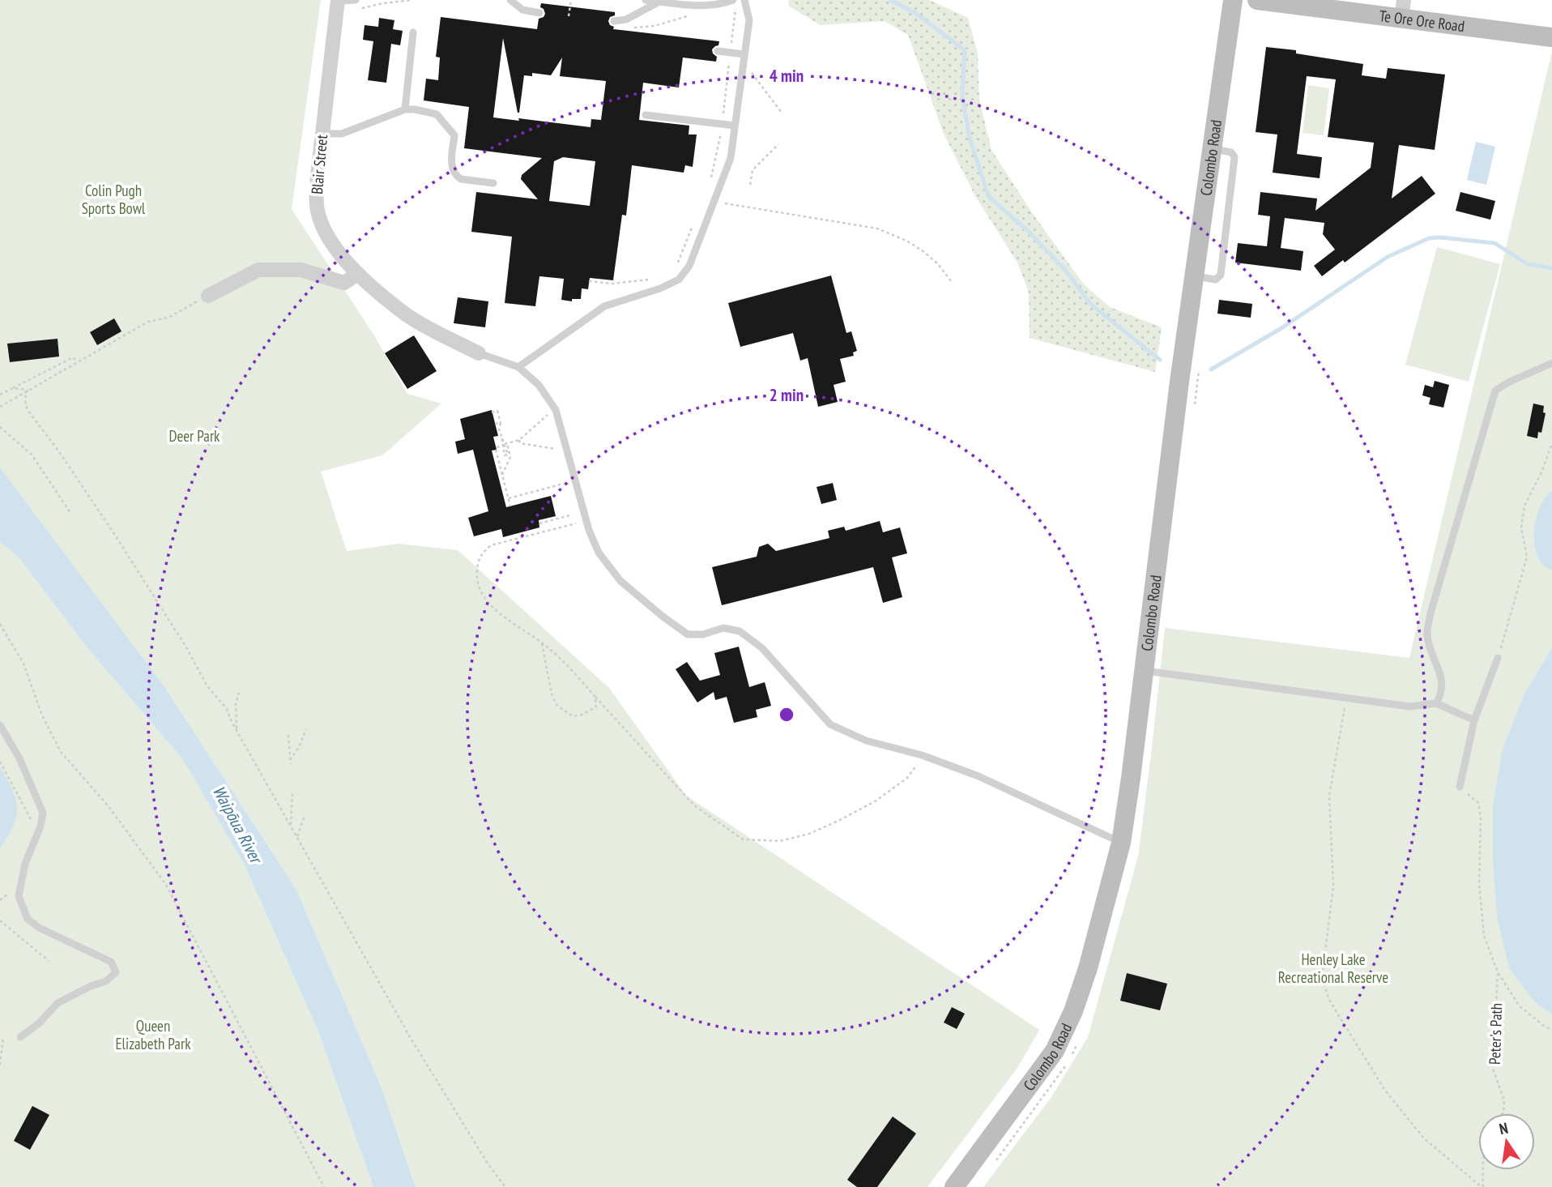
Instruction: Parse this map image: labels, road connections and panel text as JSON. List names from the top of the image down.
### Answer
{
  "streets": {
    "street": ["Te Ore Ore Road", "Colombo Road", "Blair Street"],
    "path": ["Peter's Path"]
  },
  "water": ["Waipōua River"],
  "parks": [
    "Colin Pugh Sports Bowl",
    "Deer Park",
    "Henley Lake Recreational Reserve",
    "Queen Elizabeth Park"
  ],
  "north": "top",
  "rings": ["4 min", "2 min"]
}
